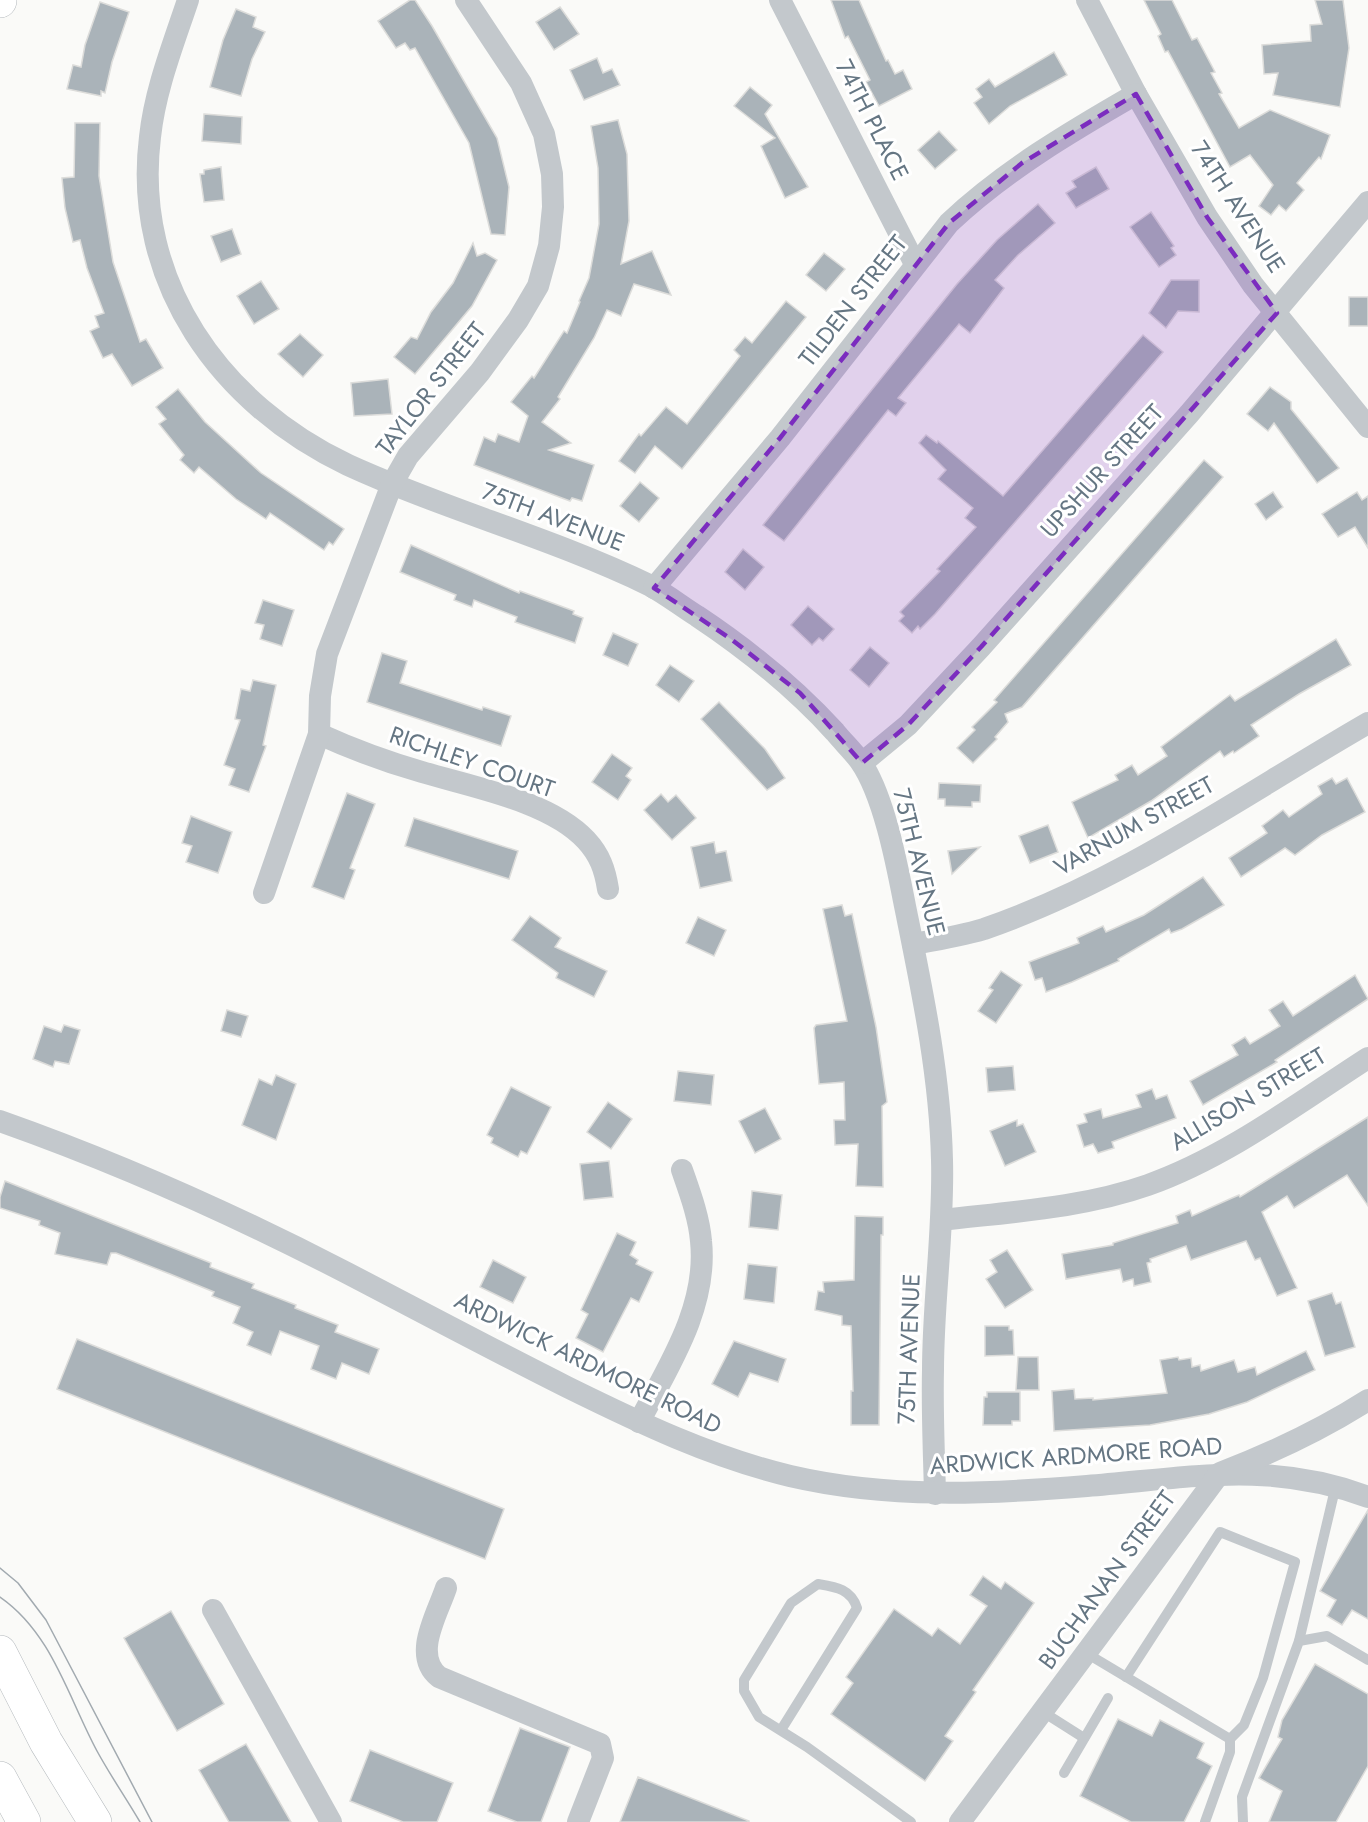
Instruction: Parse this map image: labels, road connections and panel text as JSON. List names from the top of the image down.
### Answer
{
  "streets": {
    "street": [
      "74TH PLACE",
      "74TH AVENUE",
      "TILDEN STREET",
      "TAYLOR STREET",
      "UPSHUR STREET",
      "75TH AVENUE",
      "RICHLEY COURT",
      "VARNUM STREET",
      "ALLISON STREET",
      "ARDWICK ARDMORE ROAD",
      "BUCHANAN STREET"
    ]
  },
  "crossings": [
    ["74TH PLACE", "TILDEN STREET"],
    ["74TH AVENUE", "TILDEN STREET"],
    ["74TH AVENUE", "UPSHUR STREET"],
    ["TILDEN STREET", "75TH AVENUE"],
    ["TAYLOR STREET", "75TH AVENUE"],
    ["TAYLOR STREET", "RICHLEY COURT"],
    ["UPSHUR STREET", "75TH AVENUE"],
    ["75TH AVENUE", "VARNUM STREET"],
    ["75TH AVENUE", "ALLISON STREET"],
    ["75TH AVENUE", "ARDWICK ARDMORE ROAD"],
    ["ARDWICK ARDMORE ROAD", "BUCHANAN STREET"]
  ]
}
